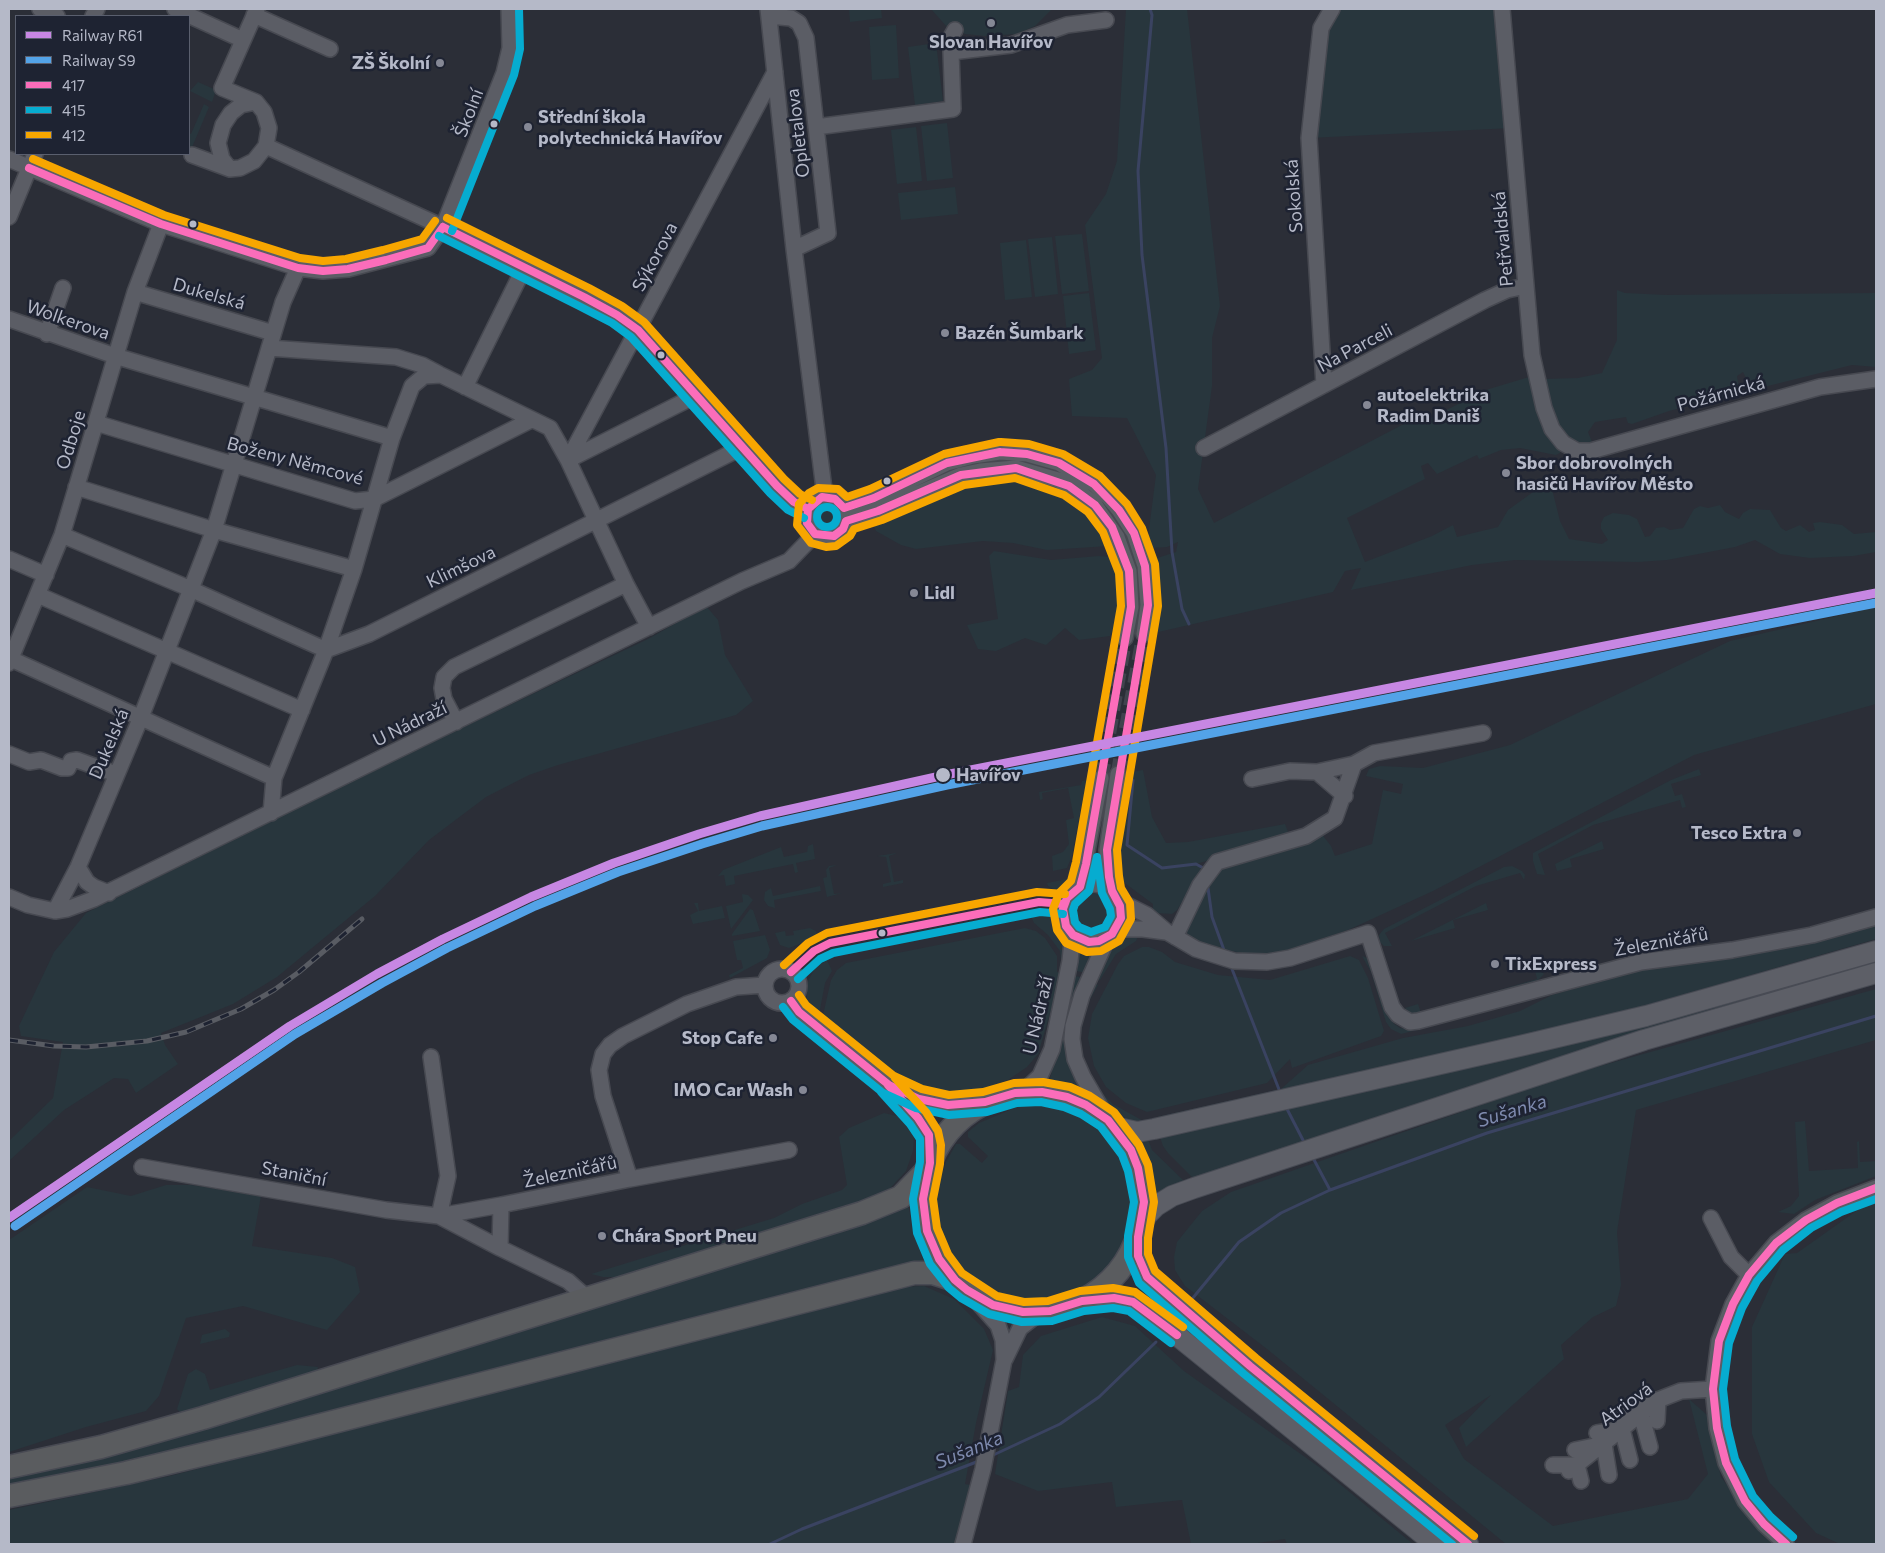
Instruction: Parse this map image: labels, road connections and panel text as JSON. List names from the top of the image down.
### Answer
{
  "streets": {
    "street": [
      "Školní",
      "Opletalova",
      "Sokolská",
      "Petřvaldská",
      "Sýkorova",
      "Dukelská",
      "Wolkerova",
      "Na Parceli",
      "Požárnická",
      "Odboje",
      "Boženy Němcové",
      "Klimšova",
      "U Nádraží",
      "Železničářů",
      "Staniční",
      "Atriová"
    ]
  },
  "crossings": [
    ["Školní", "Dukelská"],
    ["Školní", "Odboje"],
    ["Opletalova", "Sýkorova"],
    ["Opletalova", "U Nádraží"],
    ["Sokolská", "Na Parceli"],
    ["Petřvaldská", "Na Parceli"],
    ["Petřvaldská", "Požárnická"],
    ["Dukelská", "Odboje"],
    ["Dukelská", "Boženy Němcové"],
    ["Dukelská", "U Nádraží"],
    ["Wolkerova", "Odboje"],
    ["Odboje", "Boženy Němcové"],
    ["U Nádraží", "Železničářů"],
    ["Železničářů", "Staniční"]
  ],
  "water": ["Sušanka"],
  "places": [
    "Slovan Havířov",
    "ZŠ Školní",
    "Střední škola polytechnická Havířov",
    "Bazén Šumbark",
    "autoelektrika Radim Daniš",
    "Sbor dobrovolných hasičů Havířov Město",
    "Lidl",
    "Havířov",
    "Tesco Extra",
    "TixExpress",
    "Stop Cafe",
    "IMO Car Wash",
    "Chára Sport Pneu"
  ],
  "lines": [
    "transit line 415",
    "transit line 412",
    "transit line 417",
    "rail line R61",
    "rail line S9"
  ],
  "legend": [
    "Railway R61",
    "Railway S9",
    "417",
    "415",
    "412"
  ]
}
